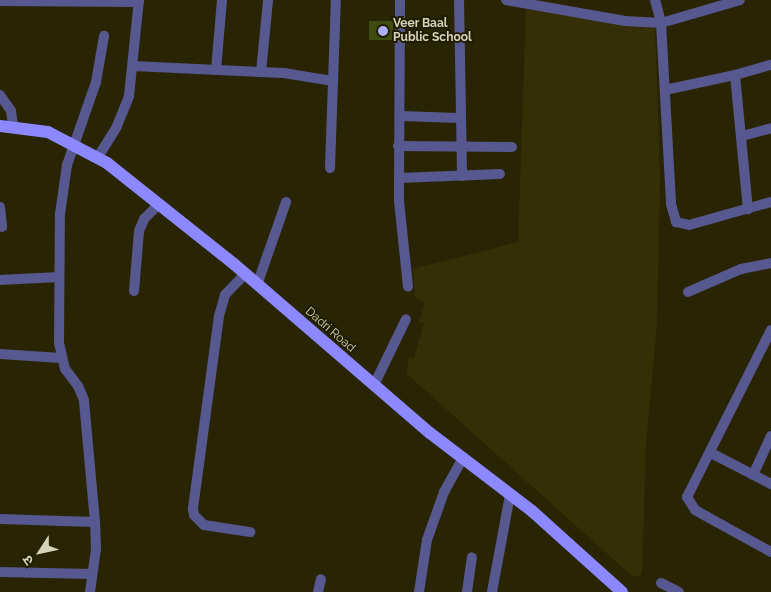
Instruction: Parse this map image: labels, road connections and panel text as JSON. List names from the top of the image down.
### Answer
{
  "streets": {
    "main road": ["Dadri Road"]
  },
  "places": ["Veer Baal Public School"],
  "north": "bottom left"
}
